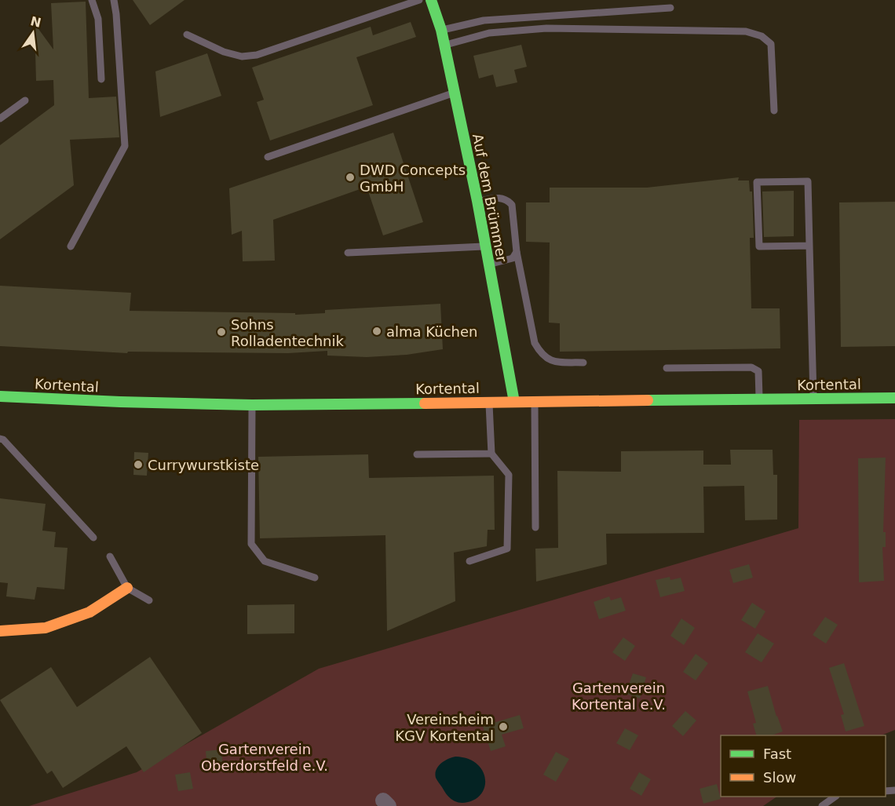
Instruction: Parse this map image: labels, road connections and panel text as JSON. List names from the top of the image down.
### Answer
{
  "streets": {
    "street": ["Auf dem Brümmer", "Kortental"]
  },
  "crossings": [
    ["Auf dem Brümmer", "Kortental"]
  ],
  "parks": ["Gartenverein Kortental e.V.", "Gartenverein Oberdorstfeld e.V."],
  "places": [
    "DWD Concepts GmbH",
    "alma Küchen",
    "Sohns Rolladentechnik",
    "Currywurstkiste",
    "Vereinsheim KGV Kortental"
  ],
  "legend": ["Fast", "Slow"],
  "north": "top"
}
